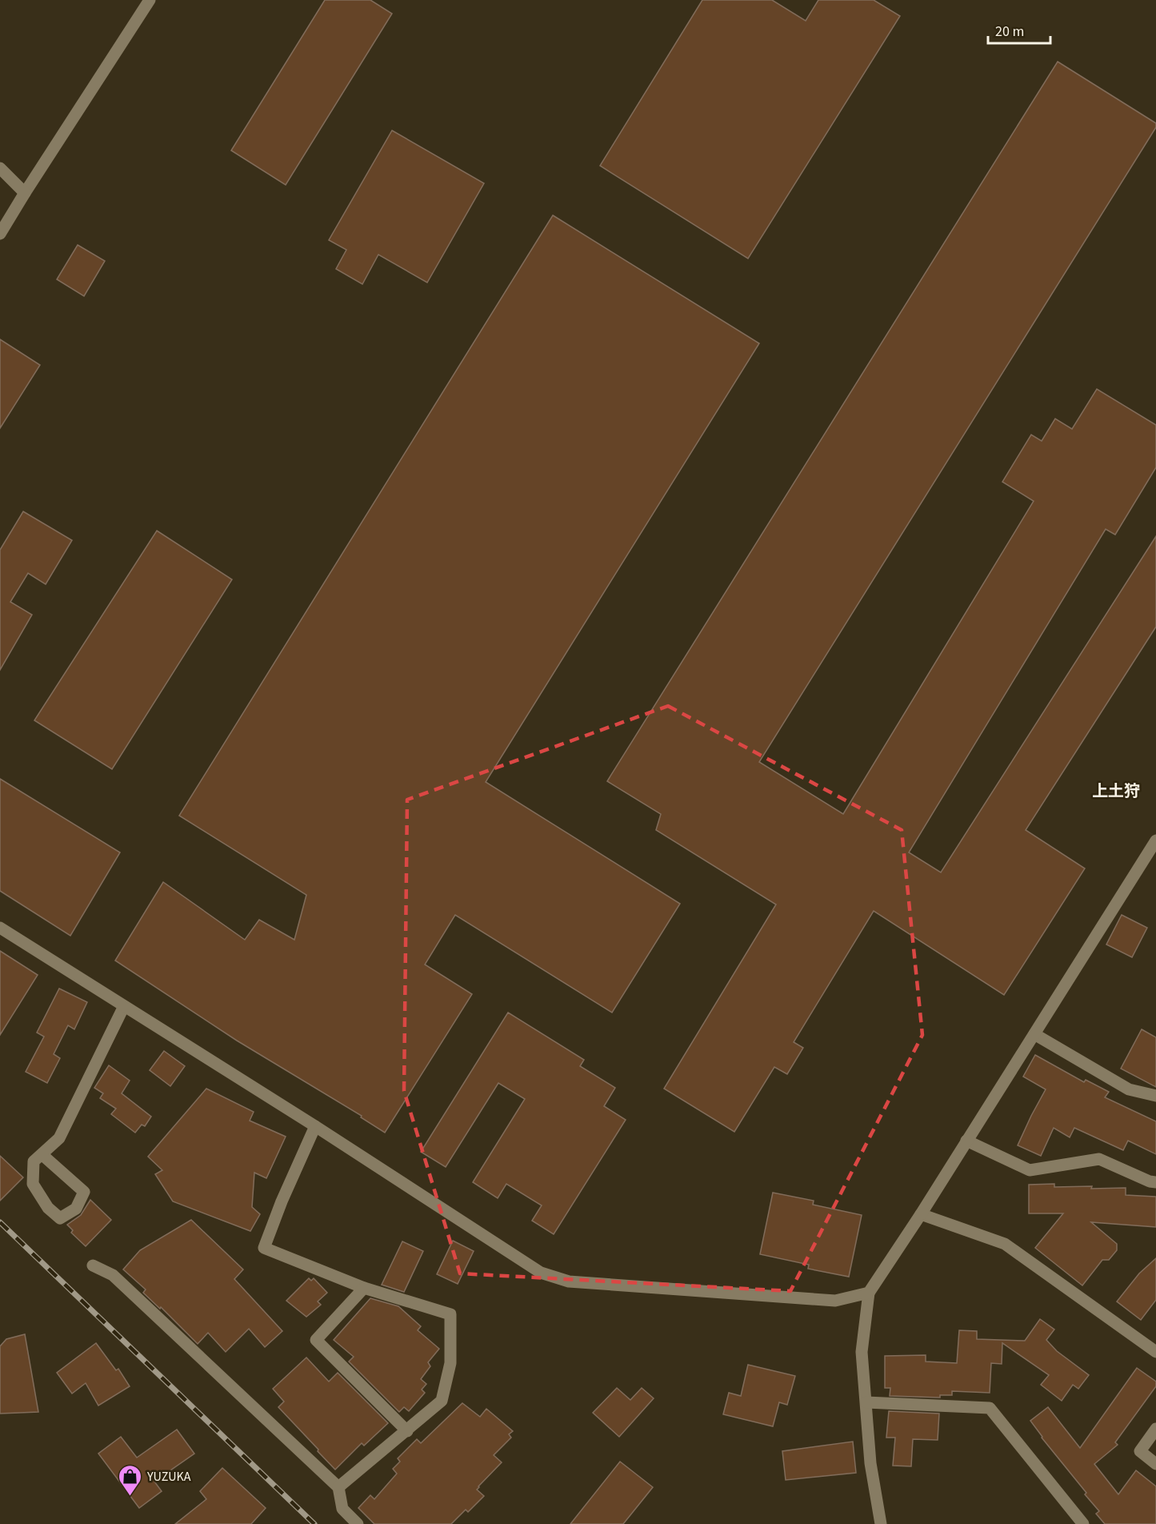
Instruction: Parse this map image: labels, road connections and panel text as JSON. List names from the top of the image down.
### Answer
{
  "districts": ["上土狩"],
  "places": {
    "shop": ["YUZUKA"]
  },
  "scale_bar": "20 m"
}
